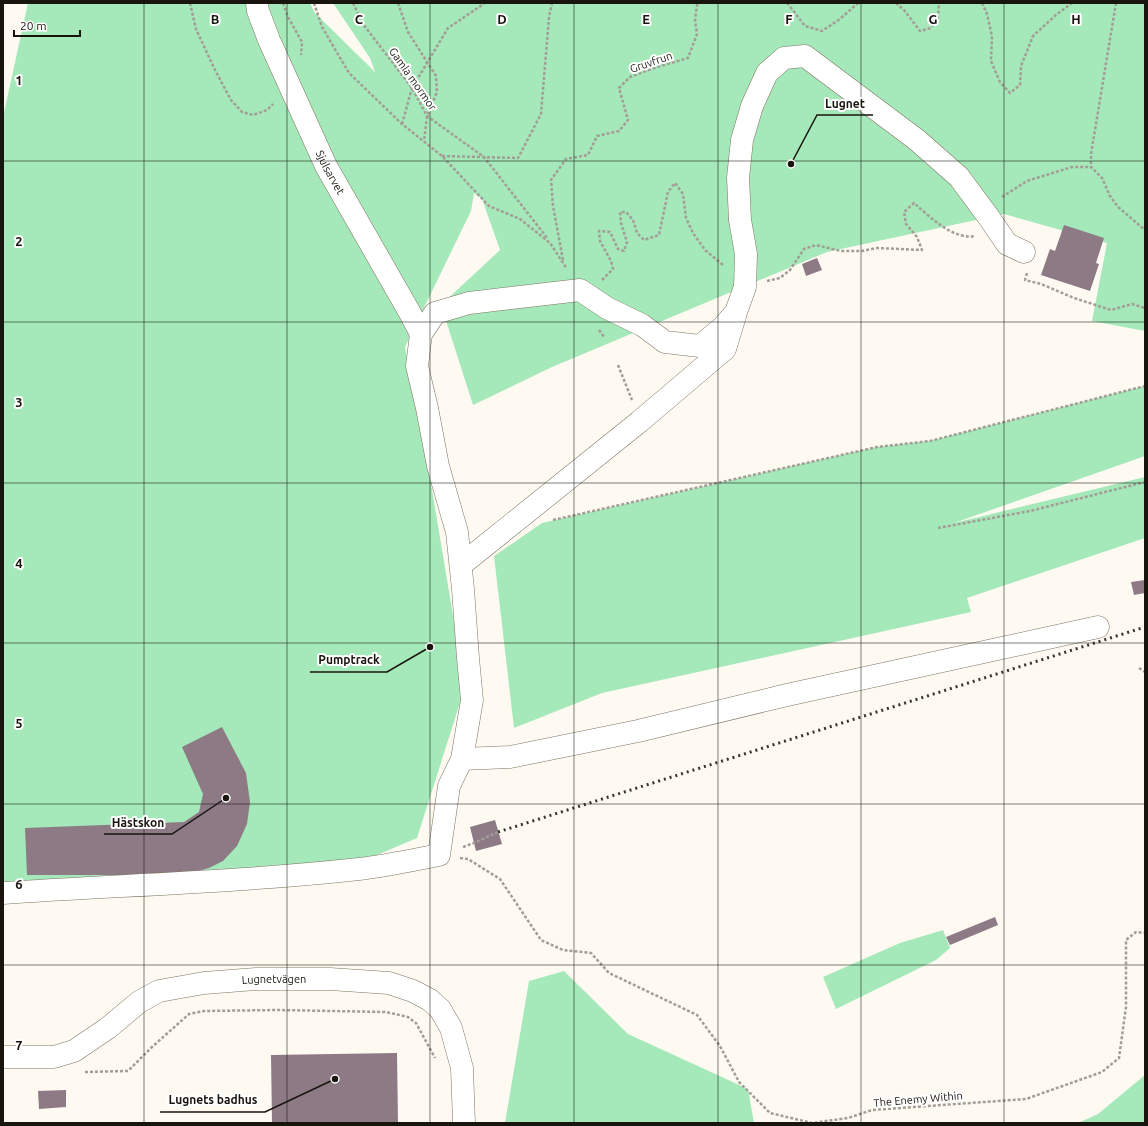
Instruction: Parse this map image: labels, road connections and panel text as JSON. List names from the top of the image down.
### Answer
{
  "streets": {
    "street": ["Sjulsarvet", "Lugnetvägen"],
    "path": ["Gruvfrun", "Gamla mormor", "The Enemy Within"]
  },
  "places": [
    "Lugnet",
    "Pumptrack",
    "Hästskon",
    "Lugnets badhus"
  ],
  "scale_bar": "20 m",
  "grid": {
    "columns": [
      "B",
      "C",
      "D",
      "E",
      "F",
      "G",
      "H"
    ],
    "rows": [
      "1",
      "2",
      "3",
      "4",
      "5",
      "6",
      "7"
    ]
  }
}
